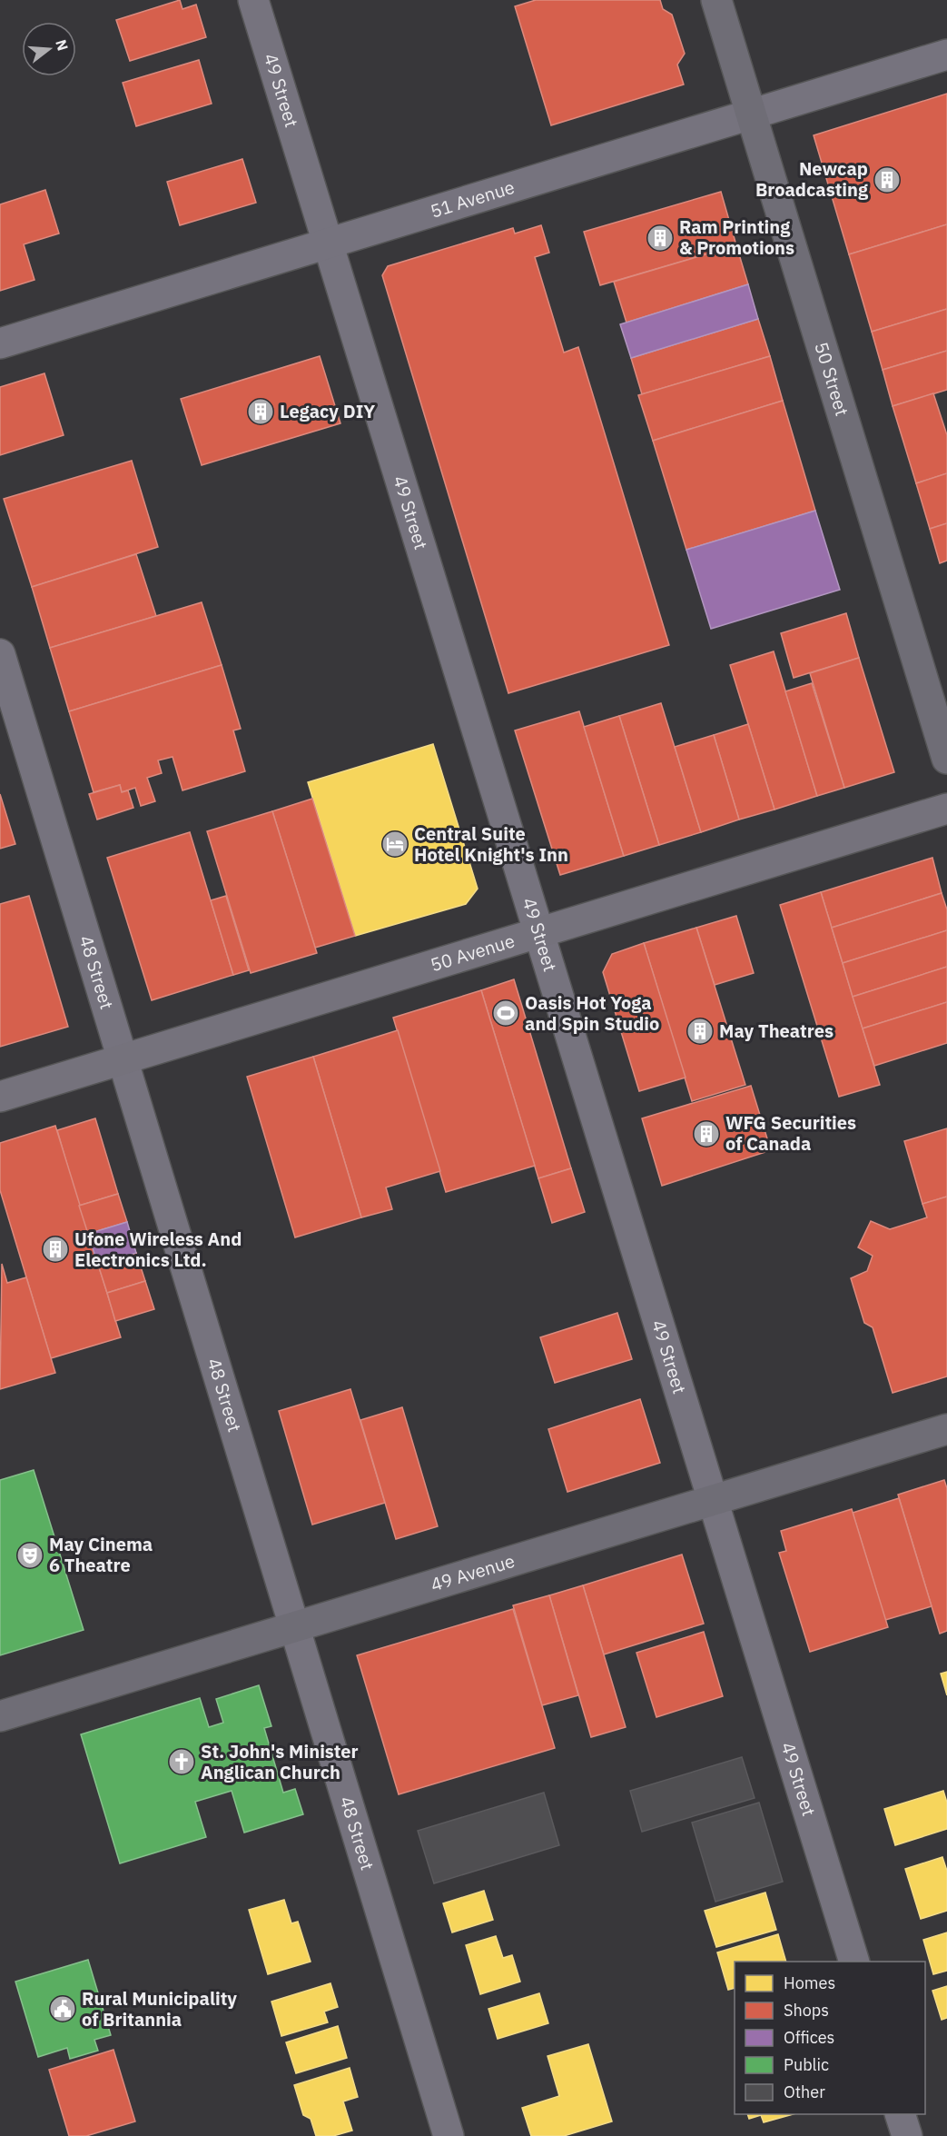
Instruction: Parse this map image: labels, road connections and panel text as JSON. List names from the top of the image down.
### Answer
{
  "streets": {
    "main road": ["50 Avenue"],
    "street": [
      "49 Street",
      "51 Avenue",
      "50 Street",
      "48 Street",
      "49 Avenue"
    ]
  },
  "crossings": [
    ["49 Street", "51 Avenue"],
    ["49 Street", "50 Avenue"],
    ["49 Street", "49 Avenue"],
    ["51 Avenue", "50 Street"],
    ["50 Avenue", "48 Street"],
    ["48 Street", "49 Avenue"]
  ],
  "places": {
    "building": [
      "Newcap Broadcasting",
      "Ram Printing & Promotions",
      "Legacy DIY",
      "May Theatres",
      "WFG Securities of Canada",
      "Ufone Wireless And Electronics Ltd."
    ],
    "hotel": ["Central Suite Hotel Knight's Inn"],
    "sports": ["Oasis Hot Yoga and Spin Studio"],
    "theatre": ["May Cinema 6 Theatre"],
    "church": ["St. John's Minister Anglican Church"],
    "public building": ["Rural Municipality of Britannia"]
  },
  "legend": [
    "Homes",
    "Shops",
    "Offices",
    "Public",
    "Other"
  ],
  "north": "right"
}
